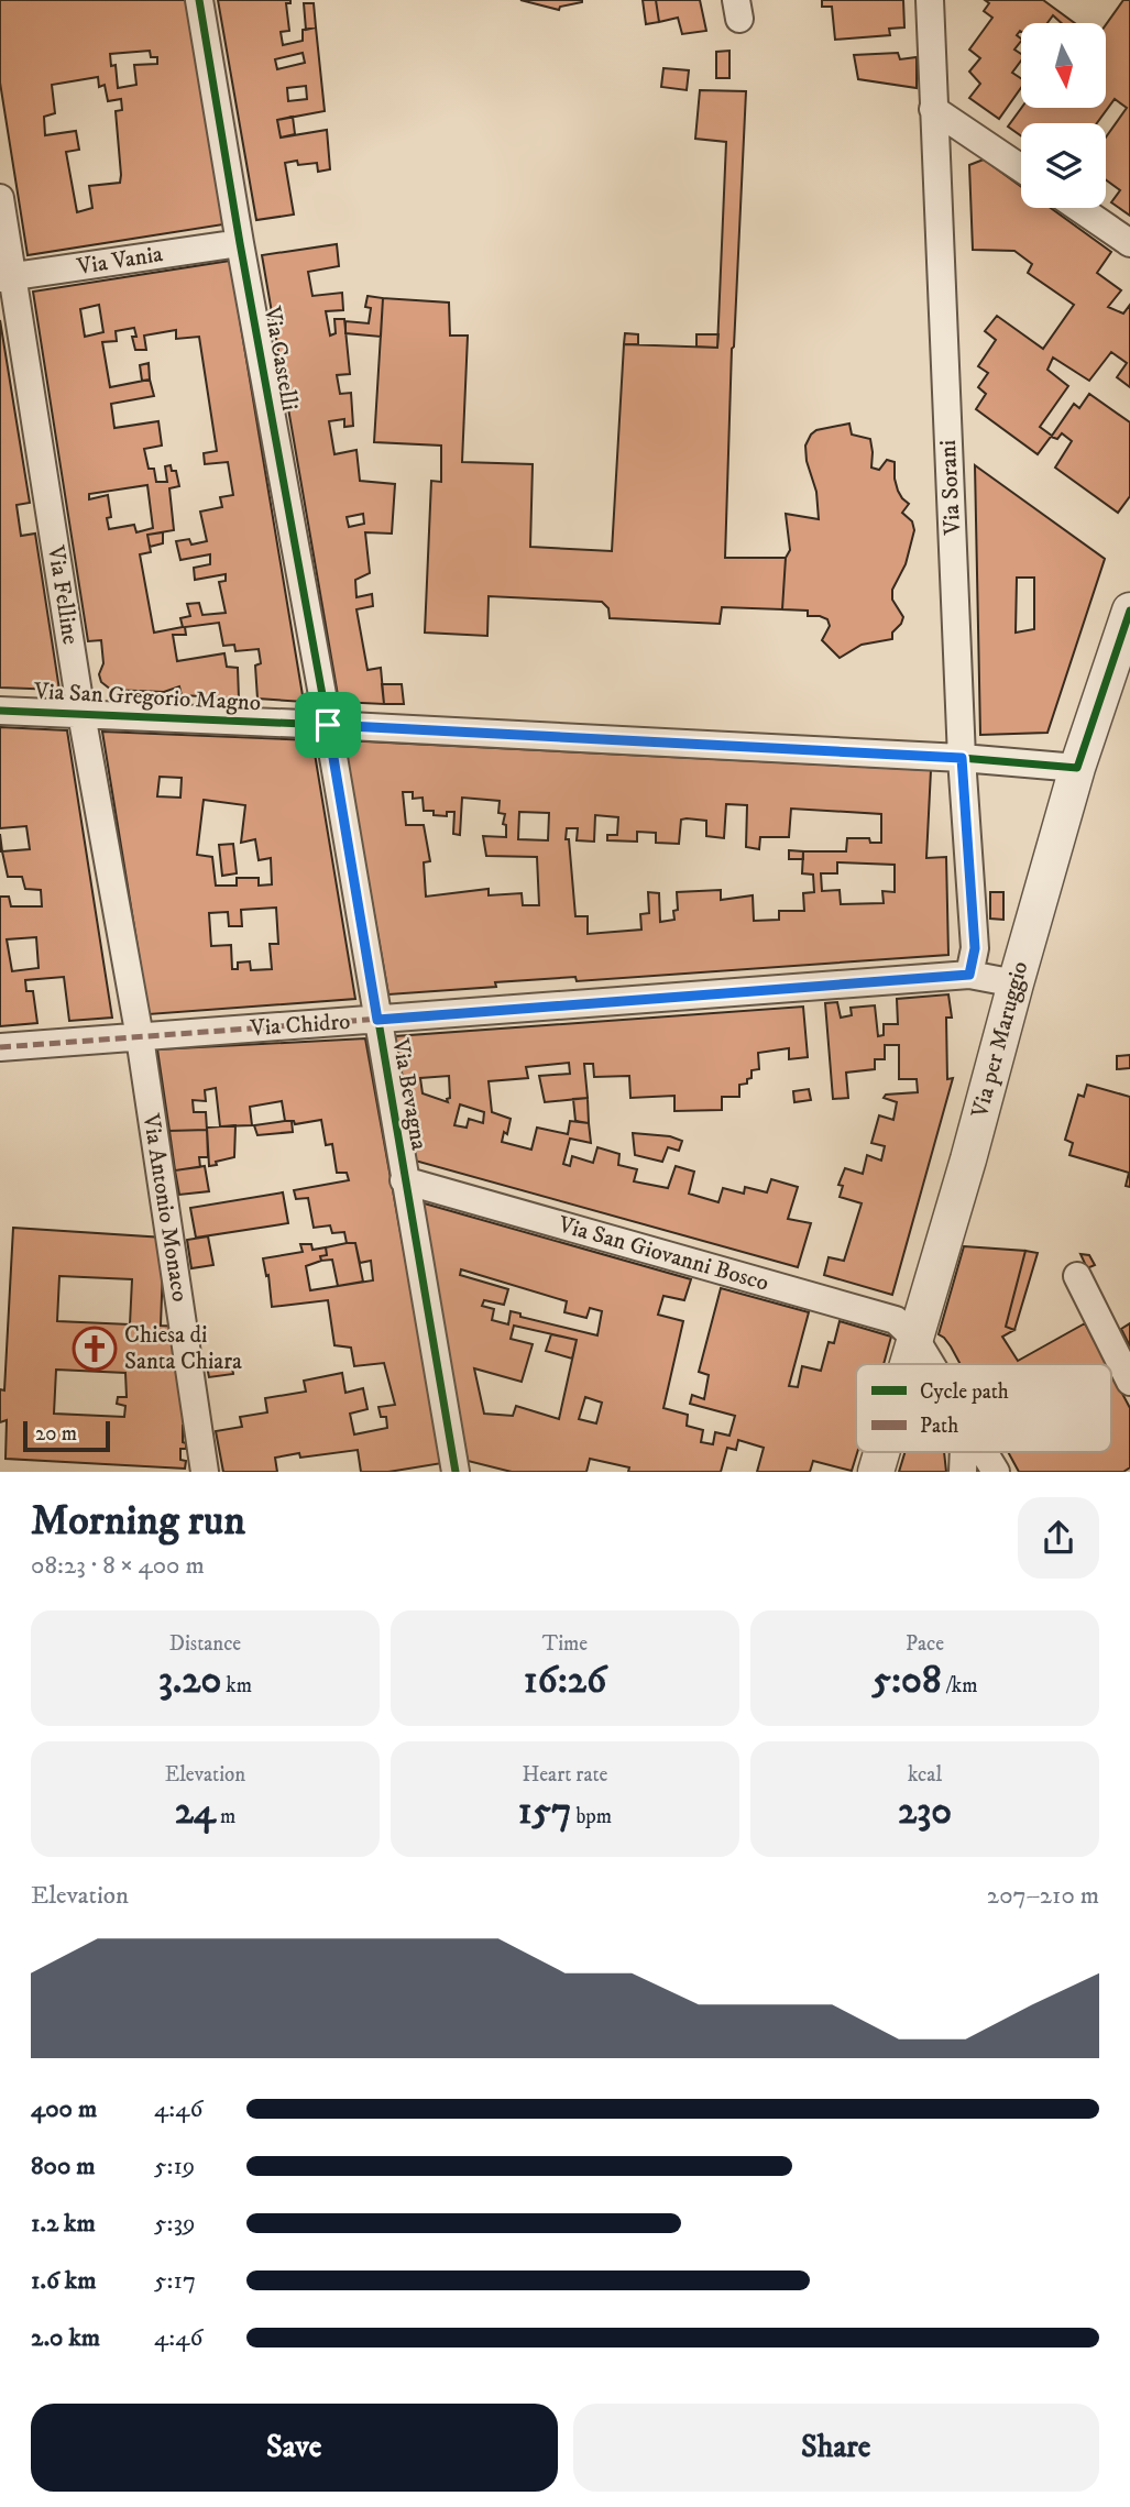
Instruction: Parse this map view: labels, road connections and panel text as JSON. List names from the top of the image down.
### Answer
{
  "streets": {
    "street": [
      "Via Vania",
      "Via Castelli",
      "Via Sorani",
      "Via Felline",
      "Via San Gregorio Magno",
      "Via Chidro",
      "Via per Maruggio",
      "Via Bevagna",
      "Via Antonio Monaco",
      "Via San Giovanni Bosco"
    ]
  },
  "crossings": [
    ["Via Vania", "Via Castelli"],
    ["Via Vania", "Via Felline"],
    ["Via Castelli", "Via San Gregorio Magno"],
    ["Via Castelli", "Via Bevagna"],
    ["Via Sorani", "Via San Gregorio Magno"],
    ["Via Sorani", "Via Chidro"],
    ["Via Felline", "Via San Gregorio Magno"],
    ["Via Felline", "Via Chidro"],
    ["Via Felline", "Via Antonio Monaco"],
    ["Via San Gregorio Magno", "Via per Maruggio"],
    ["Via San Gregorio Magno", "Via Bevagna"],
    ["Via Chidro", "Via per Maruggio"],
    ["Via Chidro", "Via Bevagna"],
    ["Via Chidro", "Via Antonio Monaco"],
    ["Via per Maruggio", "Via San Giovanni Bosco"],
    ["Via Bevagna", "Via San Giovanni Bosco"]
  ],
  "places": {
    "church": ["Chiesa di Santa Chiara"]
  },
  "legend": ["Cycle path", "Path"],
  "scale_bar": "20 m",
  "north": "bottom",
  "page": {
    "scale": "20 m",
    "heading": ["Morning run", "08:23 · 8 × 400 m"],
    "stats": [
      ["Distance", "3.20 km"],
      ["Time", "16:26"],
      ["Pace", "5:08 /km"],
      ["Elevation", "24 m"],
      ["Heart rate", "157 bpm"],
      ["kcal", "230"]
    ],
    "chart": ["Elevation", "207–210 m"],
    "list": [
      {
        "name": "400 m",
        "note": "4:46"
      },
      {
        "name": "800 m",
        "note": "5:19"
      },
      {
        "name": "1.2 km",
        "note": "5:39"
      },
      {
        "name": "1.6 km",
        "note": "5:17"
      },
      {
        "name": "2.0 km",
        "note": "4:46"
      }
    ],
    "buttons": ["Save", "Share"]
  }
}
